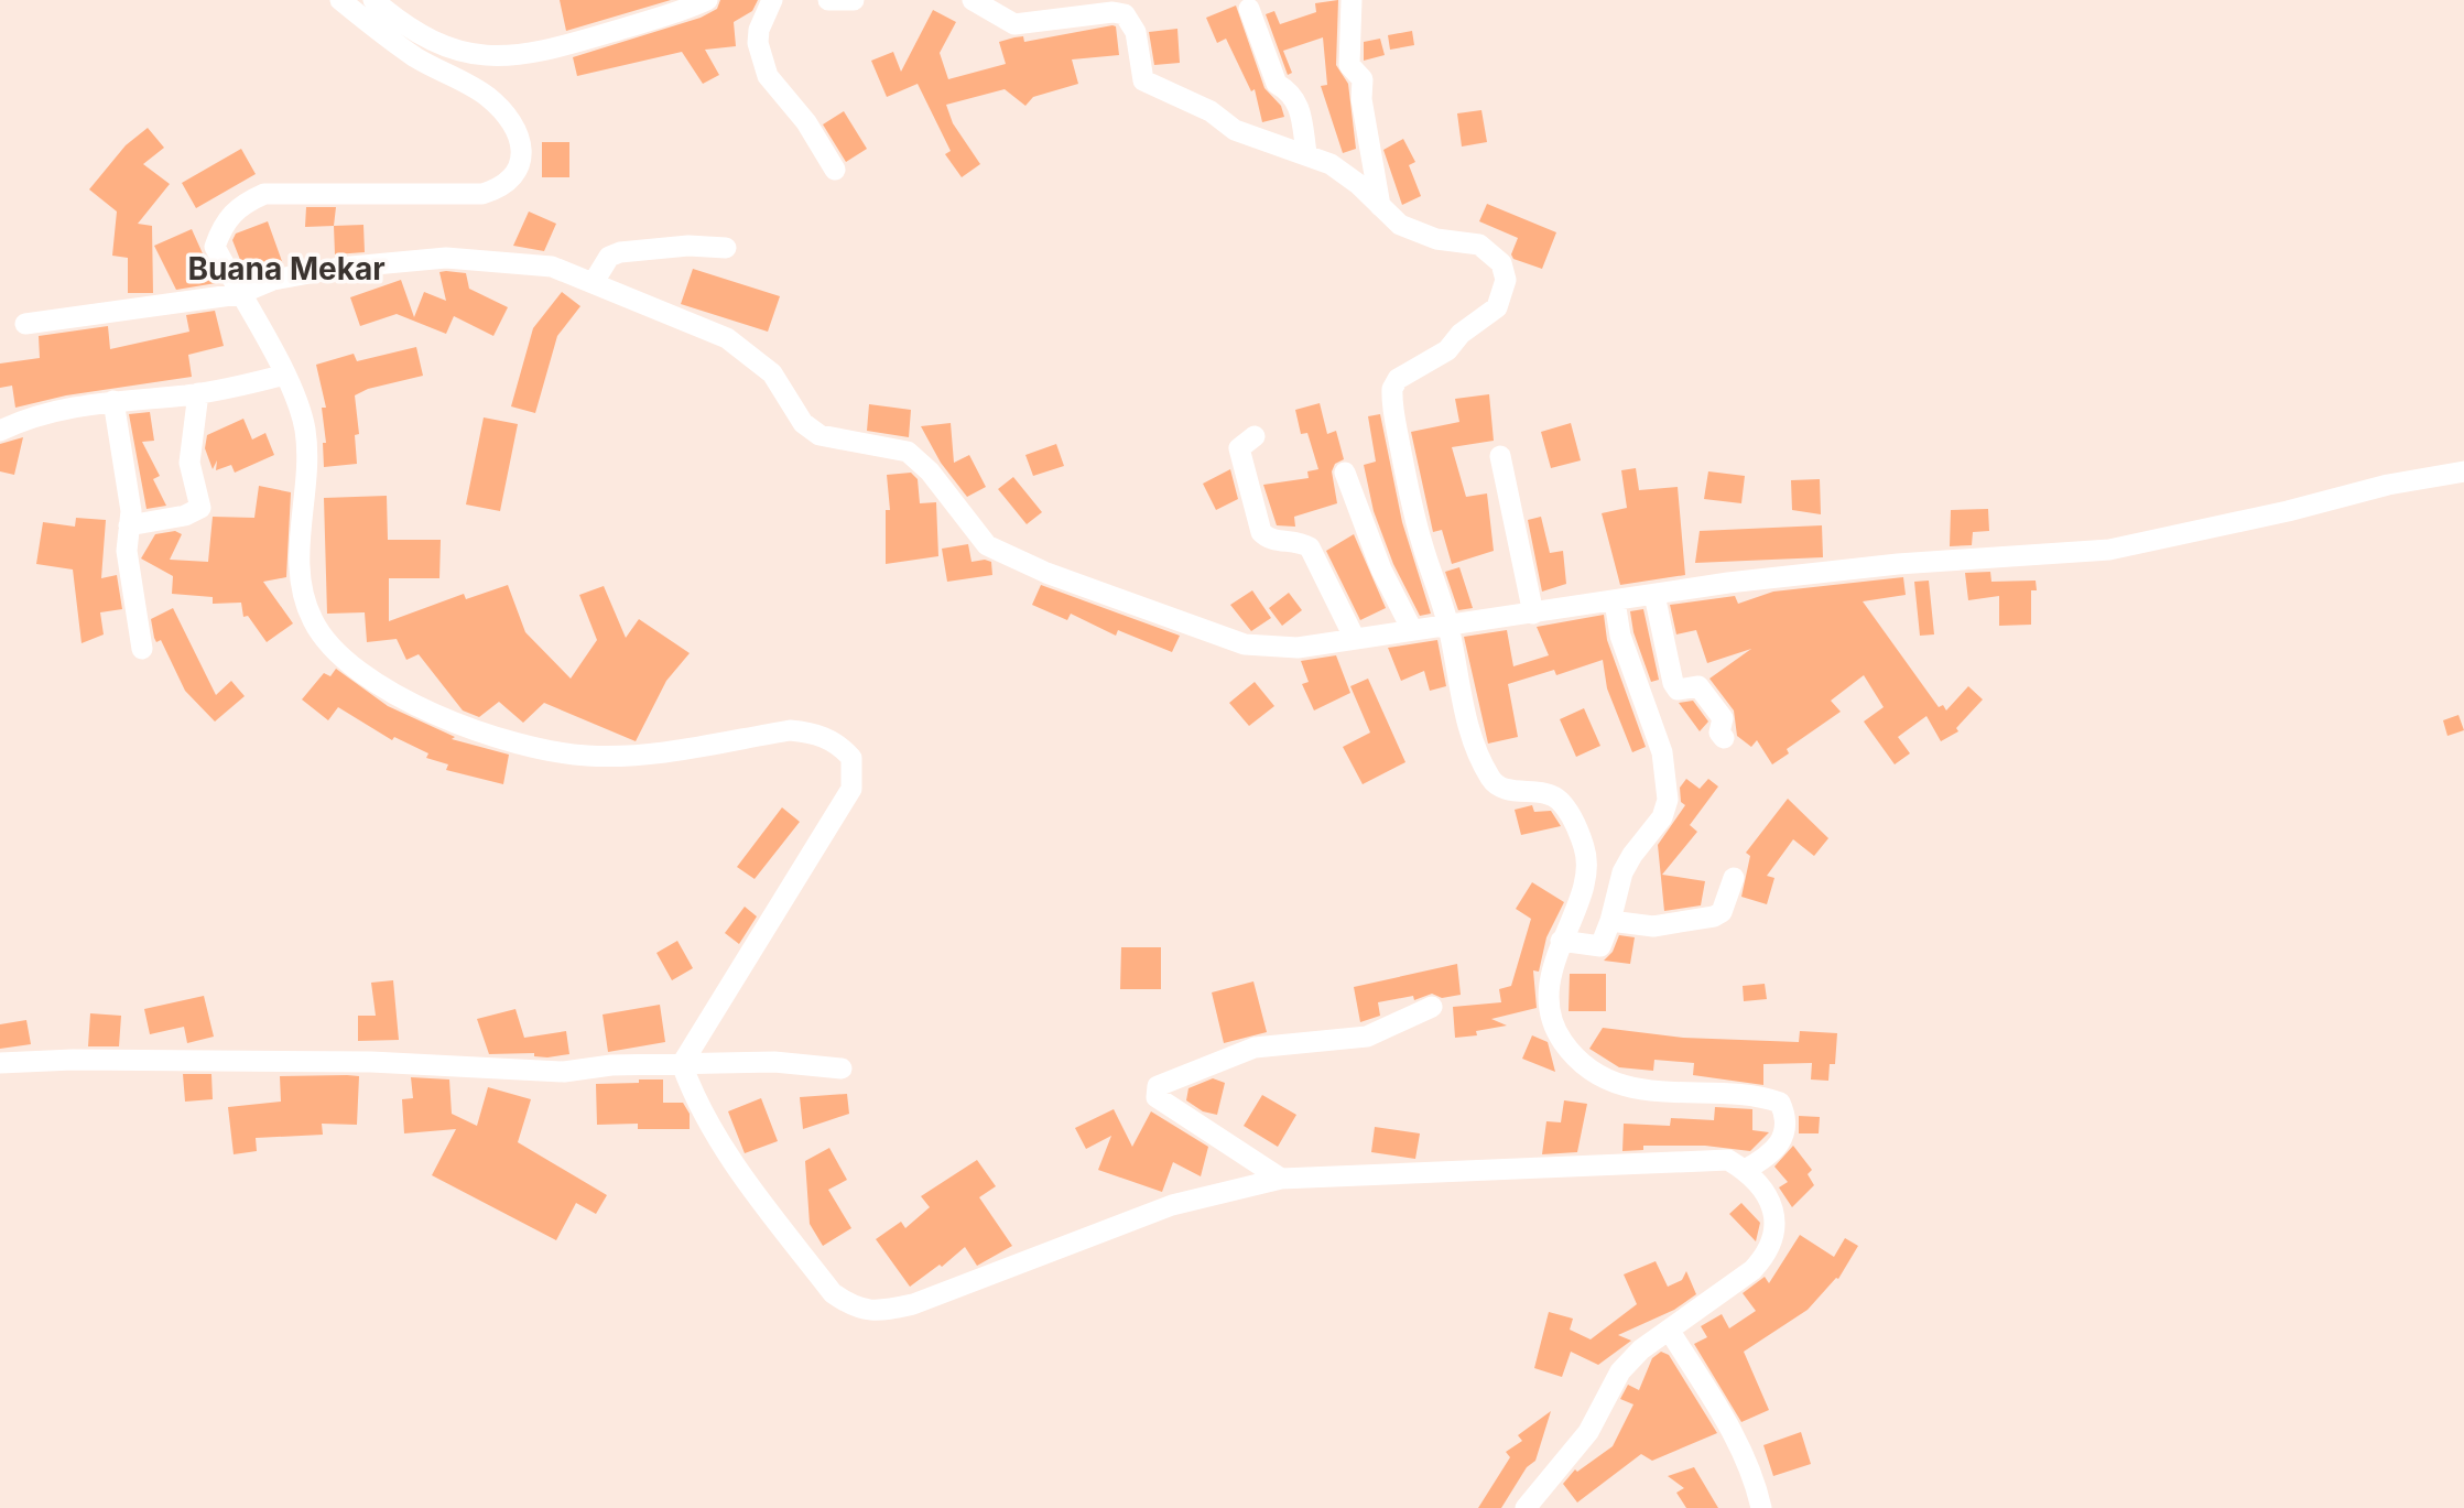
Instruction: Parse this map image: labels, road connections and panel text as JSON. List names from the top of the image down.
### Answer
{
  "districts": ["Buana Mekar"]
}
